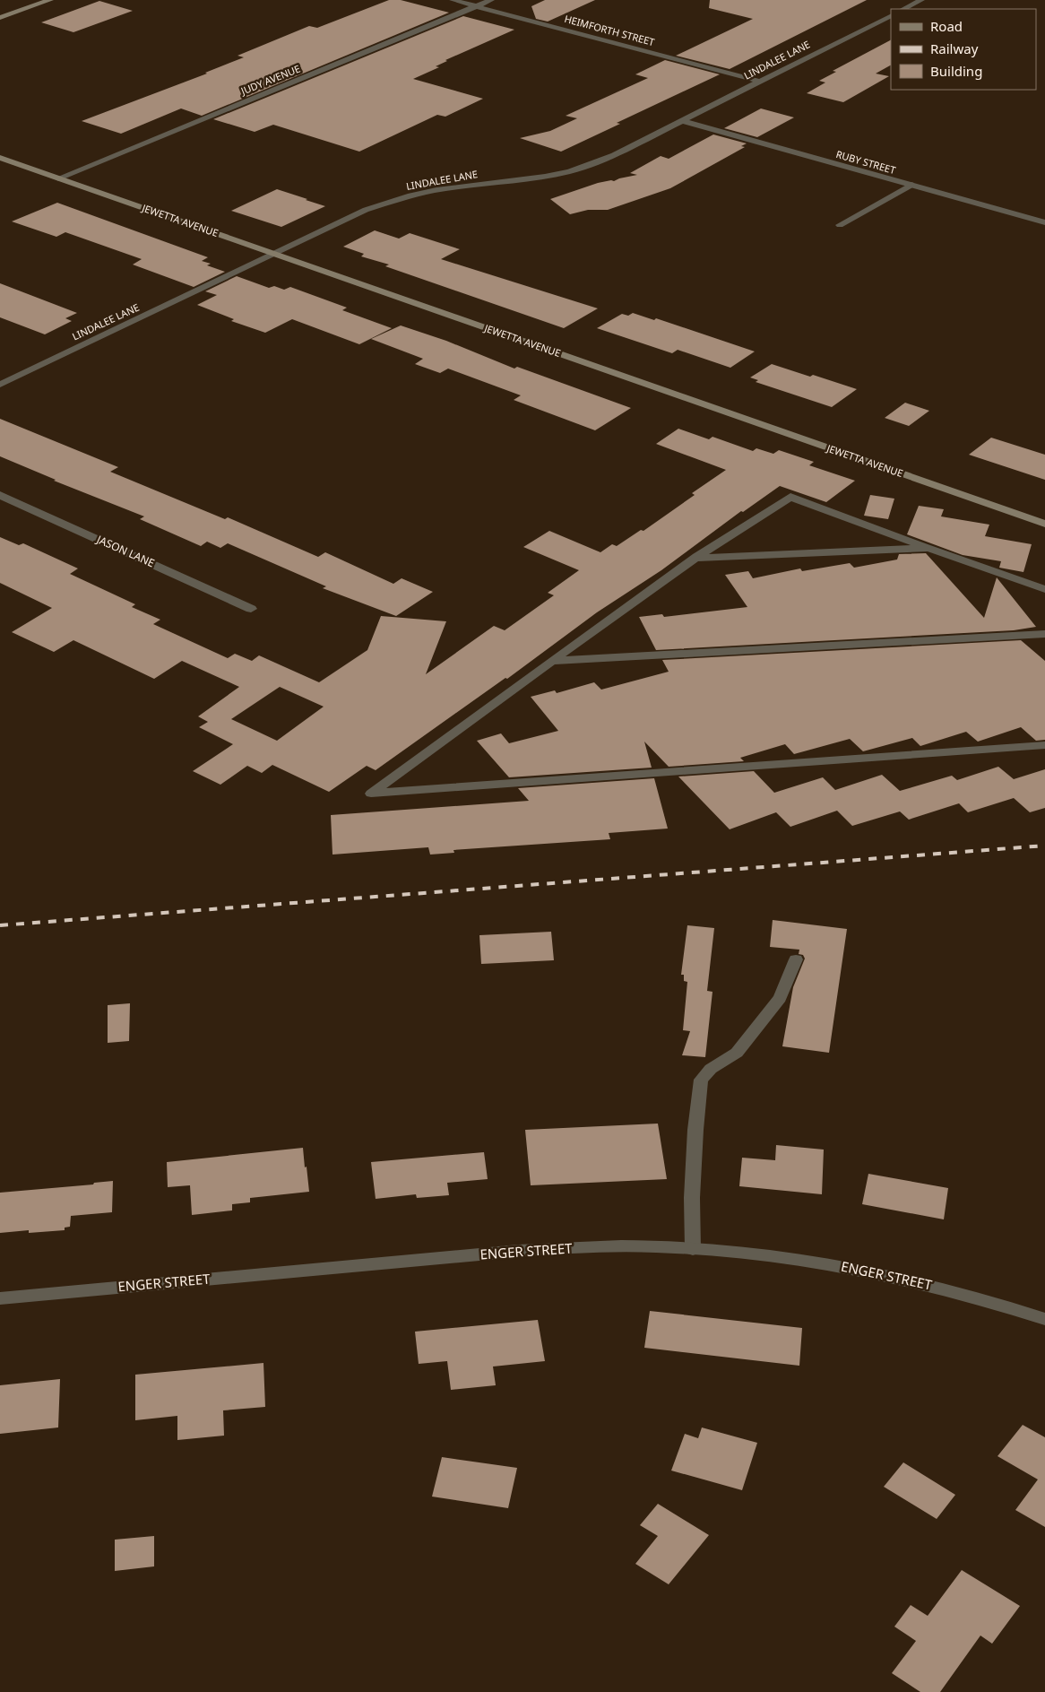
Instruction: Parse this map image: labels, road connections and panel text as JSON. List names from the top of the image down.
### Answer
{
  "streets": {
    "street": [
      "HEIMFORTH STREET",
      "LINDALEE LANE",
      "JUDY AVENUE",
      "RUBY STREET",
      "JEWETTA AVENUE",
      "JASON LANE",
      "ENGER STREET"
    ]
  },
  "crossings": [
    ["HEIMFORTH STREET", "LINDALEE LANE"],
    ["HEIMFORTH STREET", "JUDY AVENUE"],
    ["LINDALEE LANE", "RUBY STREET"],
    ["LINDALEE LANE", "JEWETTA AVENUE"],
    ["JUDY AVENUE", "JEWETTA AVENUE"]
  ],
  "legend": ["Road", "Railway", "Building"]
}
